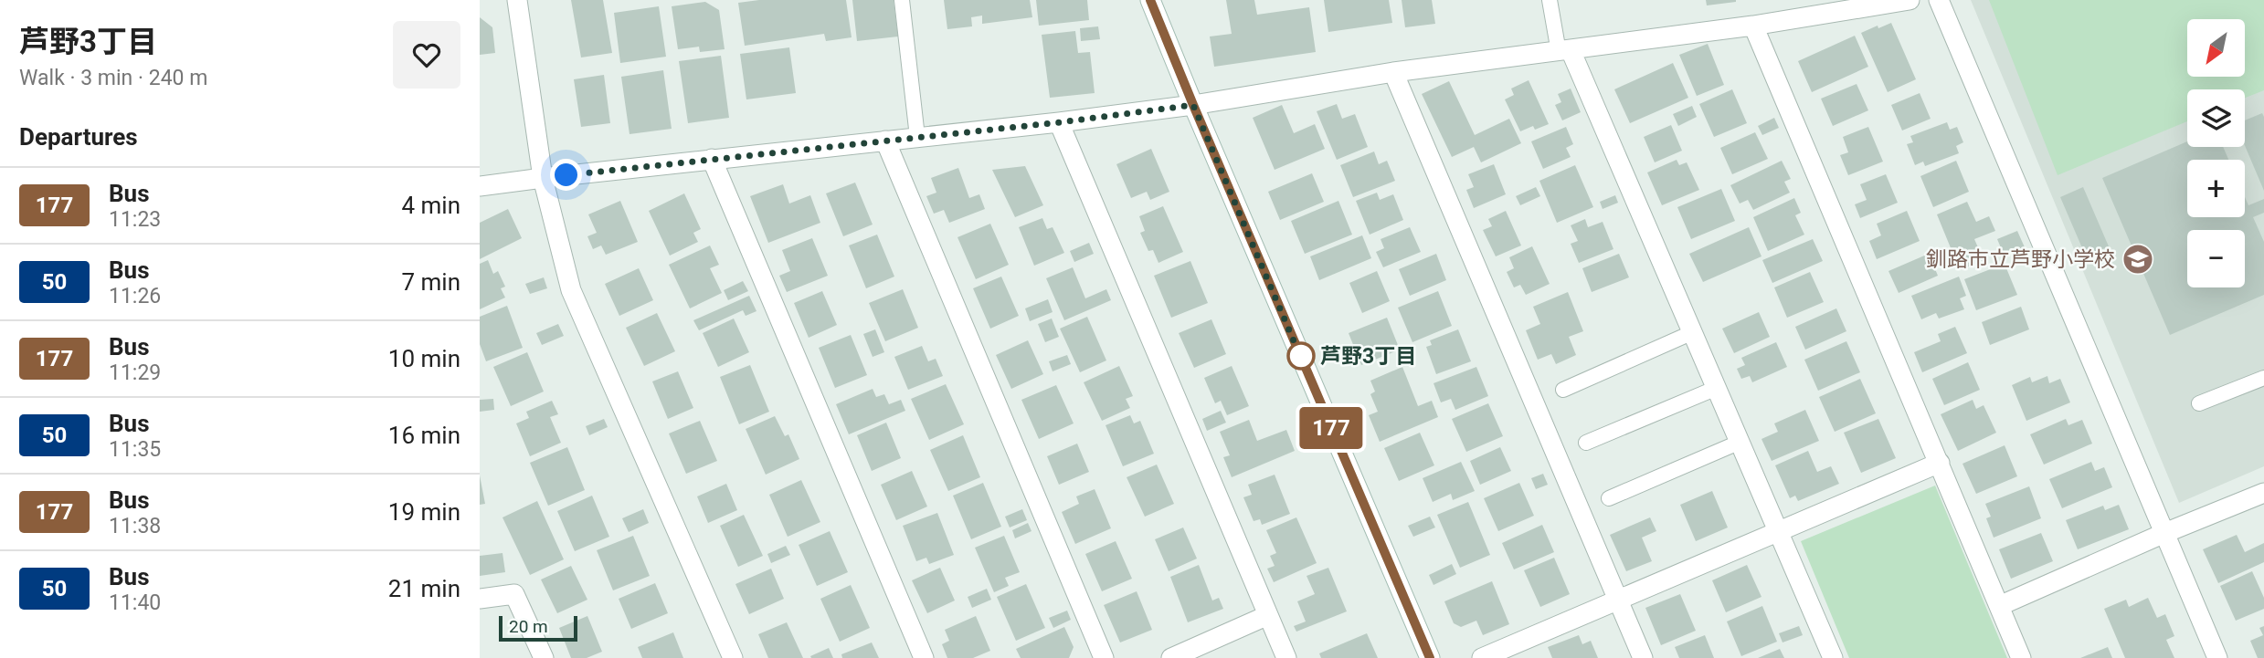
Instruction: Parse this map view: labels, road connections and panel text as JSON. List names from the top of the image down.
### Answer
{
  "places": {
    "school or university": ["釧路市立芦野小学校"],
    "other": ["芦野3丁目"]
  },
  "lines": ["bus line 177"],
  "scale_bar": "20 m",
  "north": "bottom left",
  "page": {
    "heading": [
      ["芦野3丁目", "Walk · 3 min · 240 m"],
      "Departures"
    ],
    "on_map": "177",
    "map_buttons": ["+", "−"],
    "list": [
      {
        "mark": "177",
        "name": "Bus",
        "note": "11:23",
        "value": "4 min"
      },
      {
        "mark": "50",
        "name": "Bus",
        "note": "11:26",
        "value": "7 min"
      },
      {
        "mark": "177",
        "name": "Bus",
        "note": "11:29",
        "value": "10 min"
      },
      {
        "mark": "50",
        "name": "Bus",
        "note": "11:35",
        "value": "16 min"
      },
      {
        "mark": "177",
        "name": "Bus",
        "note": "11:38",
        "value": "19 min"
      },
      {
        "mark": "50",
        "name": "Bus",
        "note": "11:40",
        "value": "21 min"
      }
    ],
    "scale": "20 m"
  }
}
